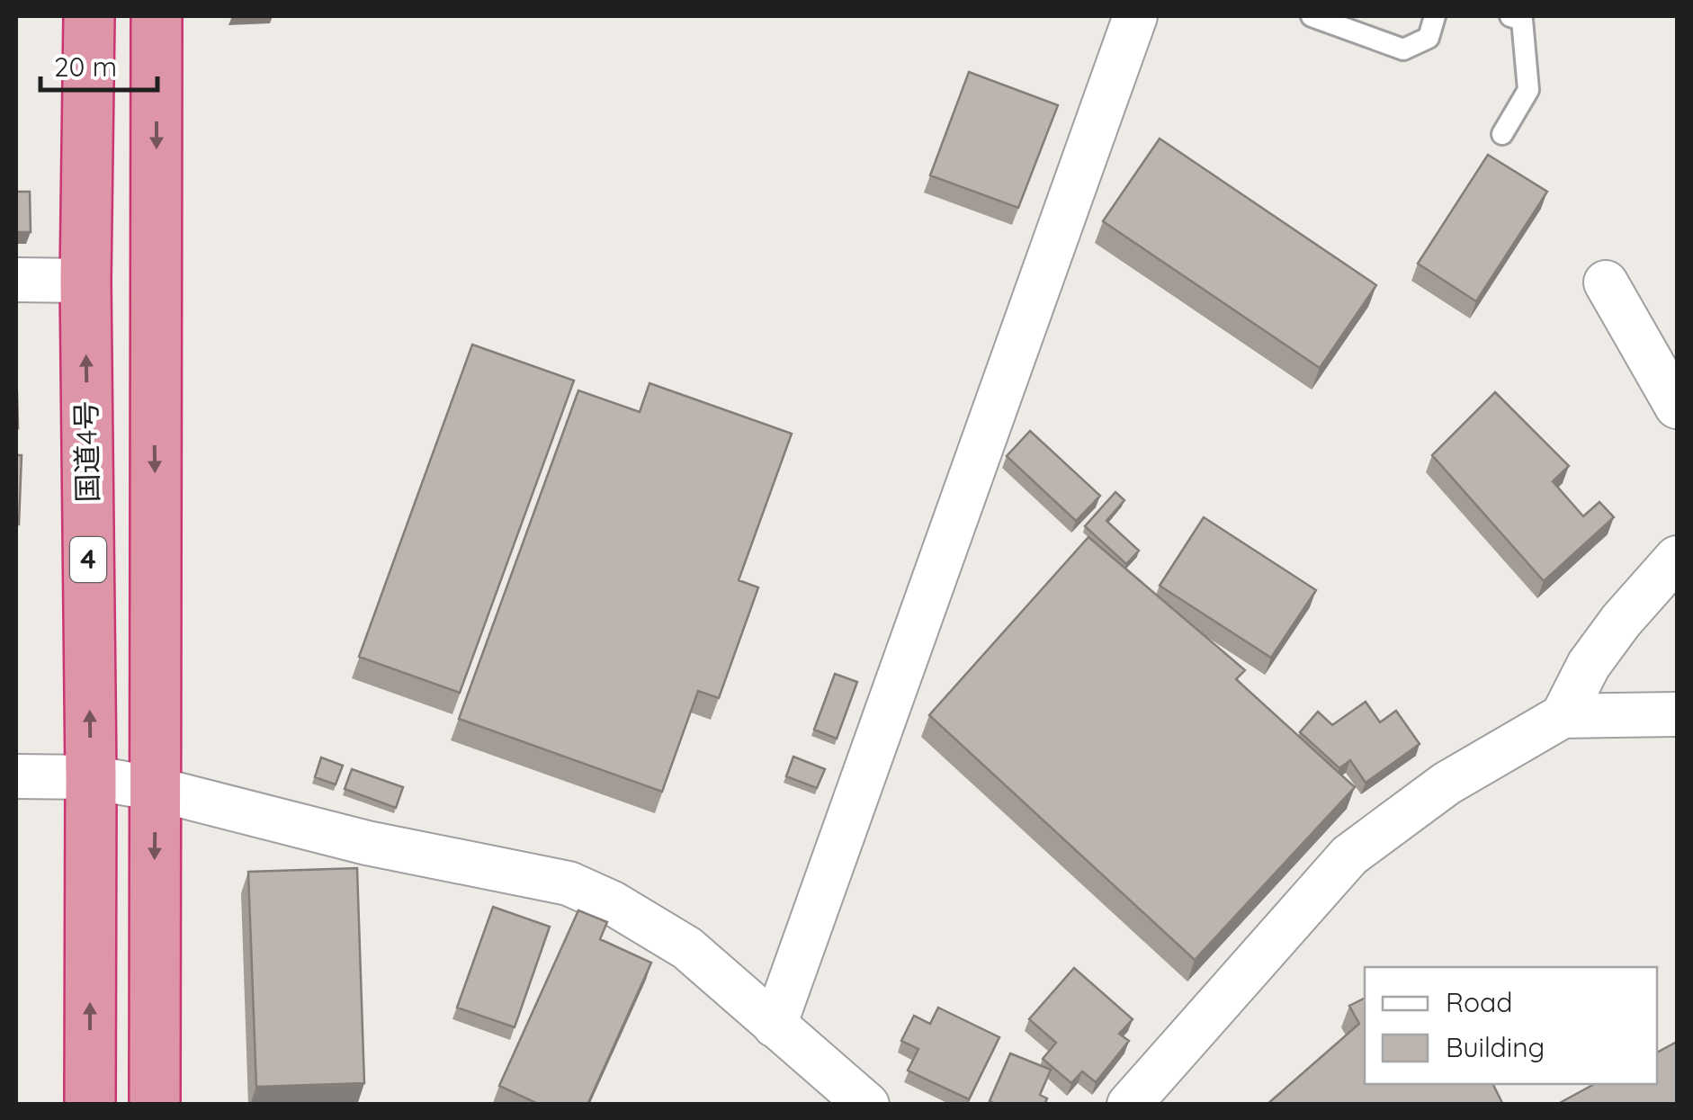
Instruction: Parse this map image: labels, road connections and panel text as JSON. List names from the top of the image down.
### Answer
{
  "streets": {
    "highway": ["国道4号", "4"]
  },
  "legend": ["Road", "Building"],
  "scale_bar": "20 m"
}
